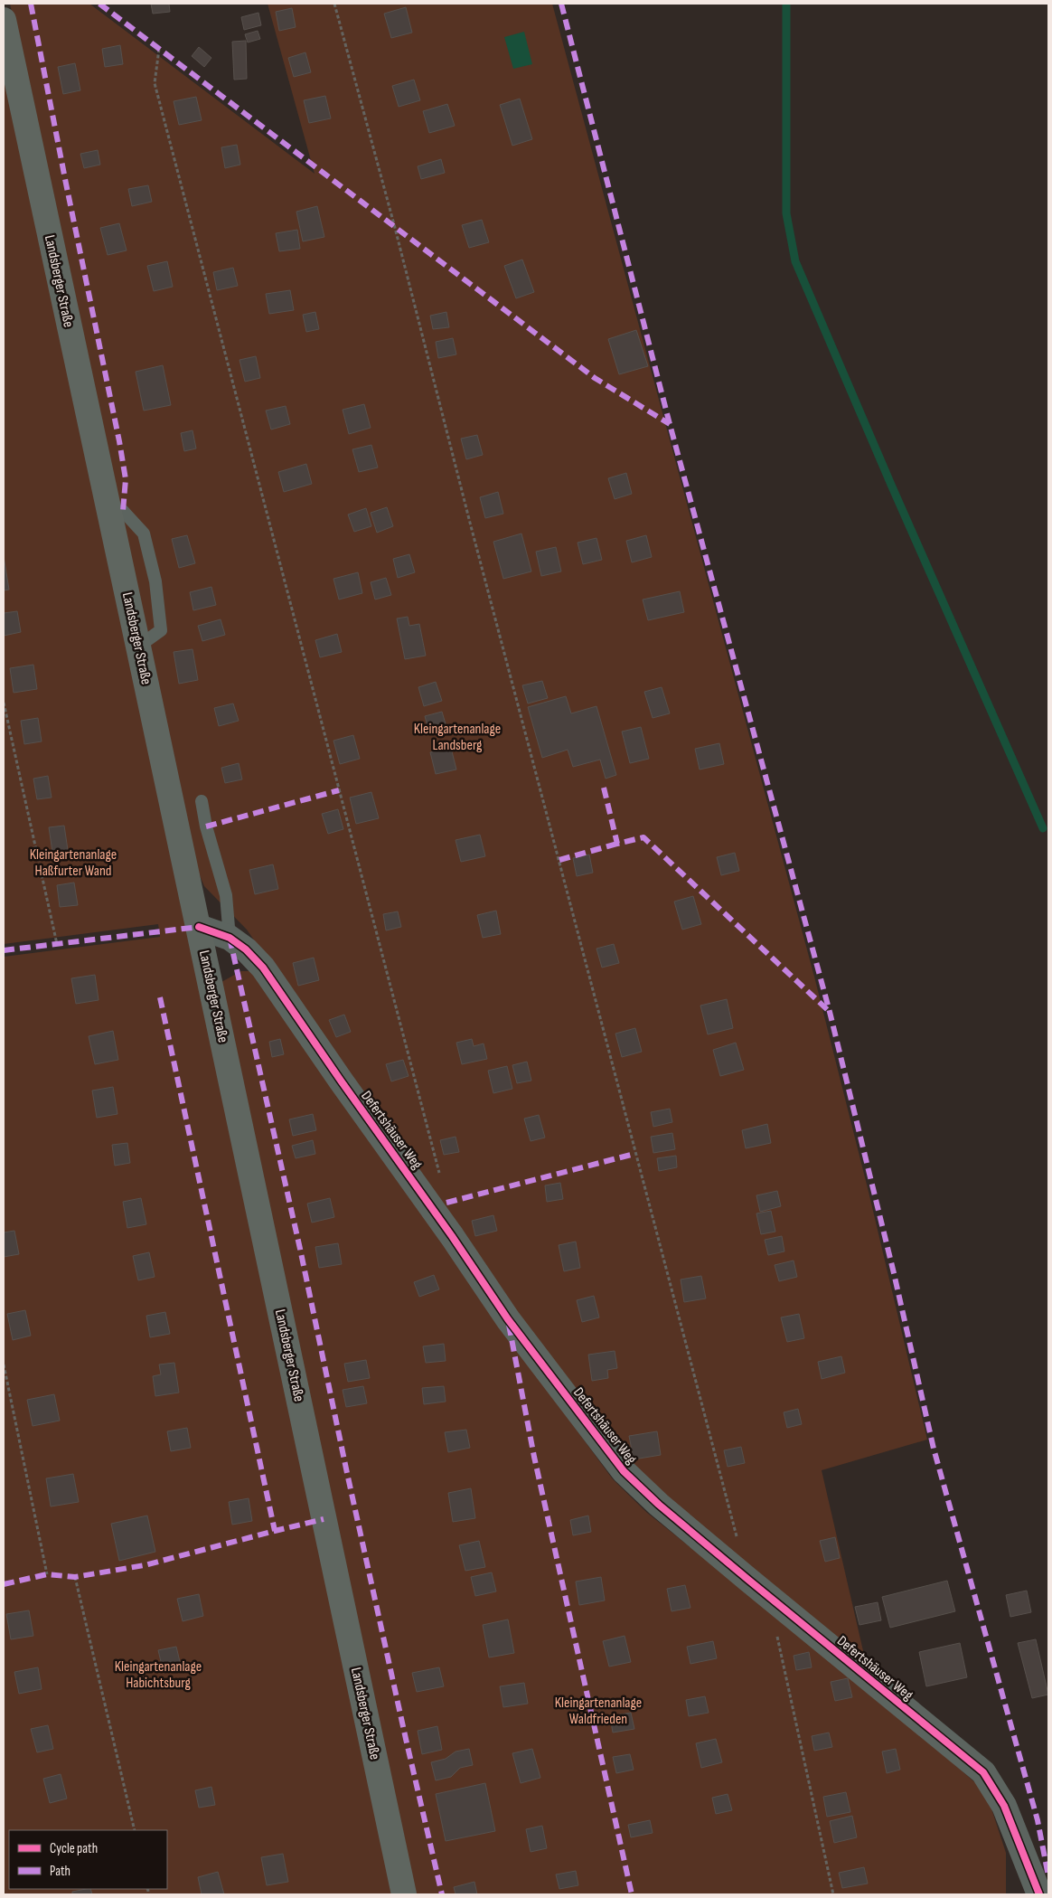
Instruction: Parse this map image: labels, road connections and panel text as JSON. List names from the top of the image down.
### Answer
{
  "streets": {
    "main road": ["Landsberger Straße"],
    "street": ["Defertshäuser Weg"]
  },
  "crossings": [
    ["Landsberger Straße", "Defertshäuser Weg"]
  ],
  "parks": [
    "Kleingartenanlage Landsberg",
    "Kleingartenanlage Haßfurter Wand",
    "Kleingartenanlage Habichtsburg",
    "Kleingartenanlage Waldfrieden"
  ],
  "legend": ["Cycle path", "Path"]
}
